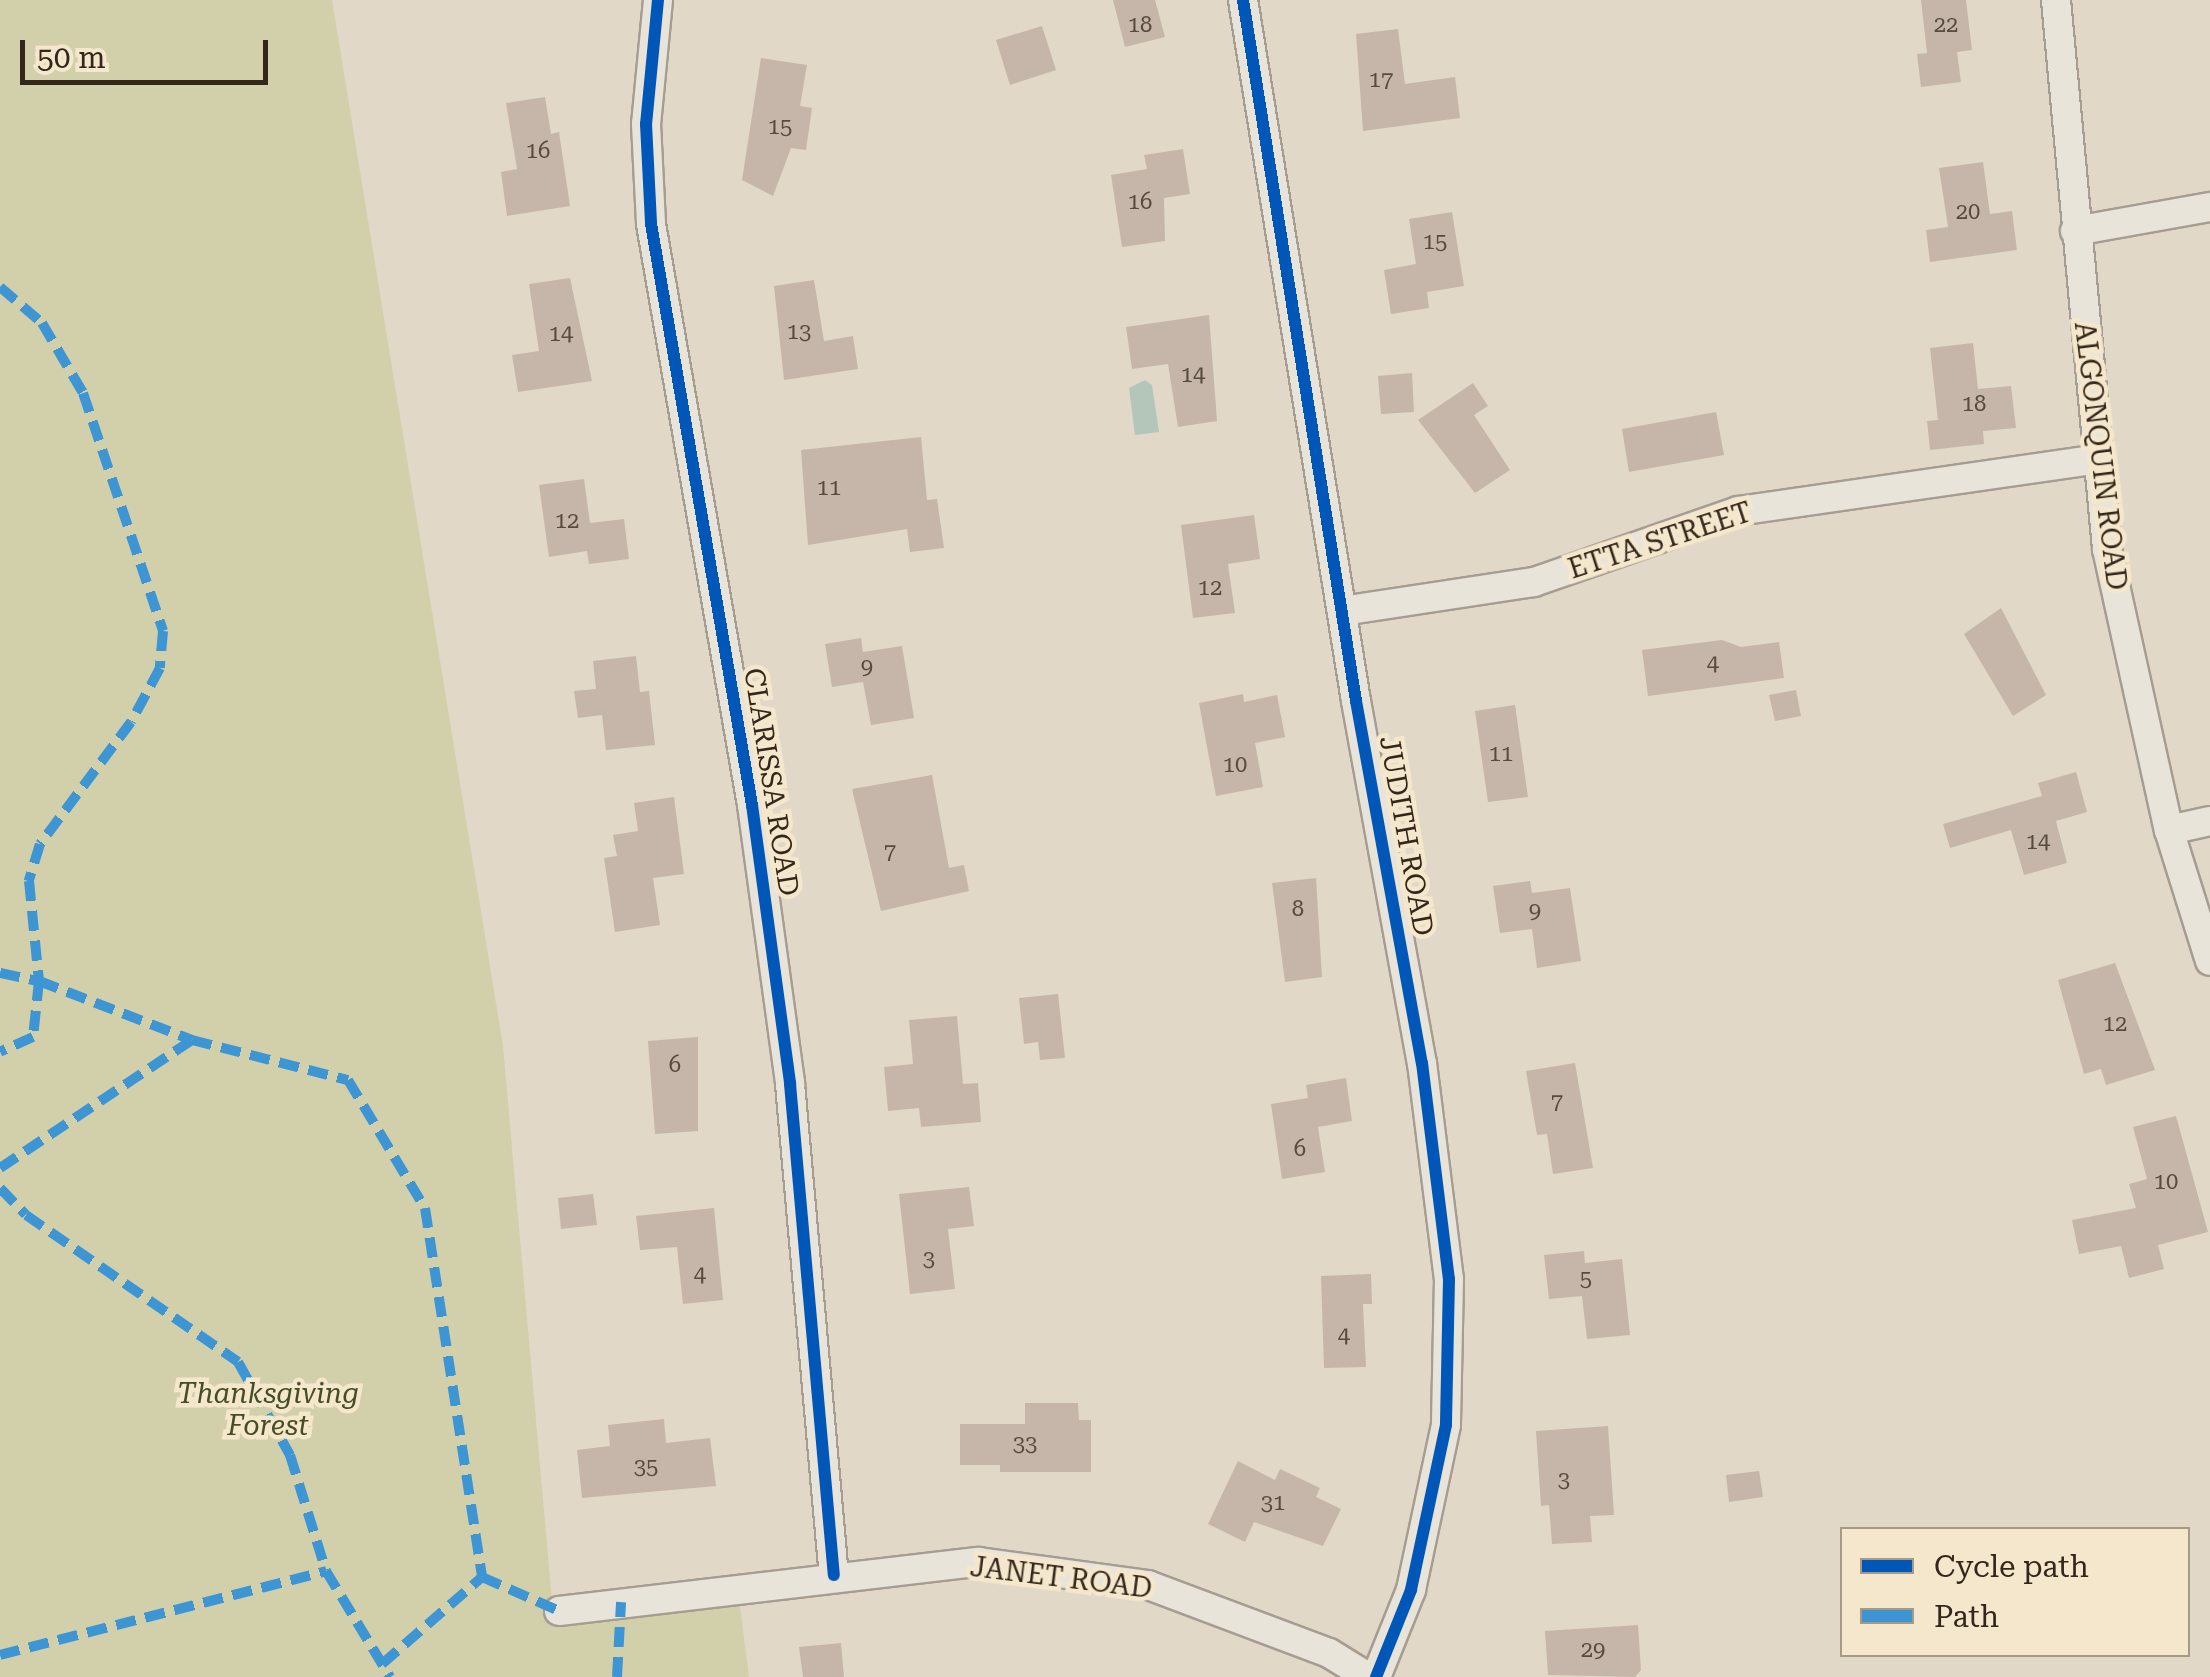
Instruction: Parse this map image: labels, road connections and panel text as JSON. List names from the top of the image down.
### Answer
{
  "streets": {
    "street": [
      "ALGONQUIN ROAD",
      "ETTA STREET",
      "CLARISSA ROAD",
      "JUDITH ROAD",
      "JANET ROAD"
    ]
  },
  "crossings": [
    ["ALGONQUIN ROAD", "ETTA STREET"],
    ["ETTA STREET", "JUDITH ROAD"],
    ["CLARISSA ROAD", "JANET ROAD"]
  ],
  "parks": ["Thanksgiving Forest"],
  "house_numbers": [
    "18",
    "22",
    "17",
    "15",
    "16",
    "16",
    "20",
    "15",
    "13",
    "14",
    "14",
    "18",
    "11",
    "12",
    "12",
    "4",
    "9",
    "11",
    "10",
    "14",
    "7",
    "8",
    "9",
    "12",
    "6",
    "7",
    "6",
    "10",
    "3",
    "4",
    "5",
    "4",
    "33",
    "35",
    "3",
    "31",
    "29"
  ],
  "legend": ["Cycle path", "Path"],
  "scale_bar": "50 m"
}
